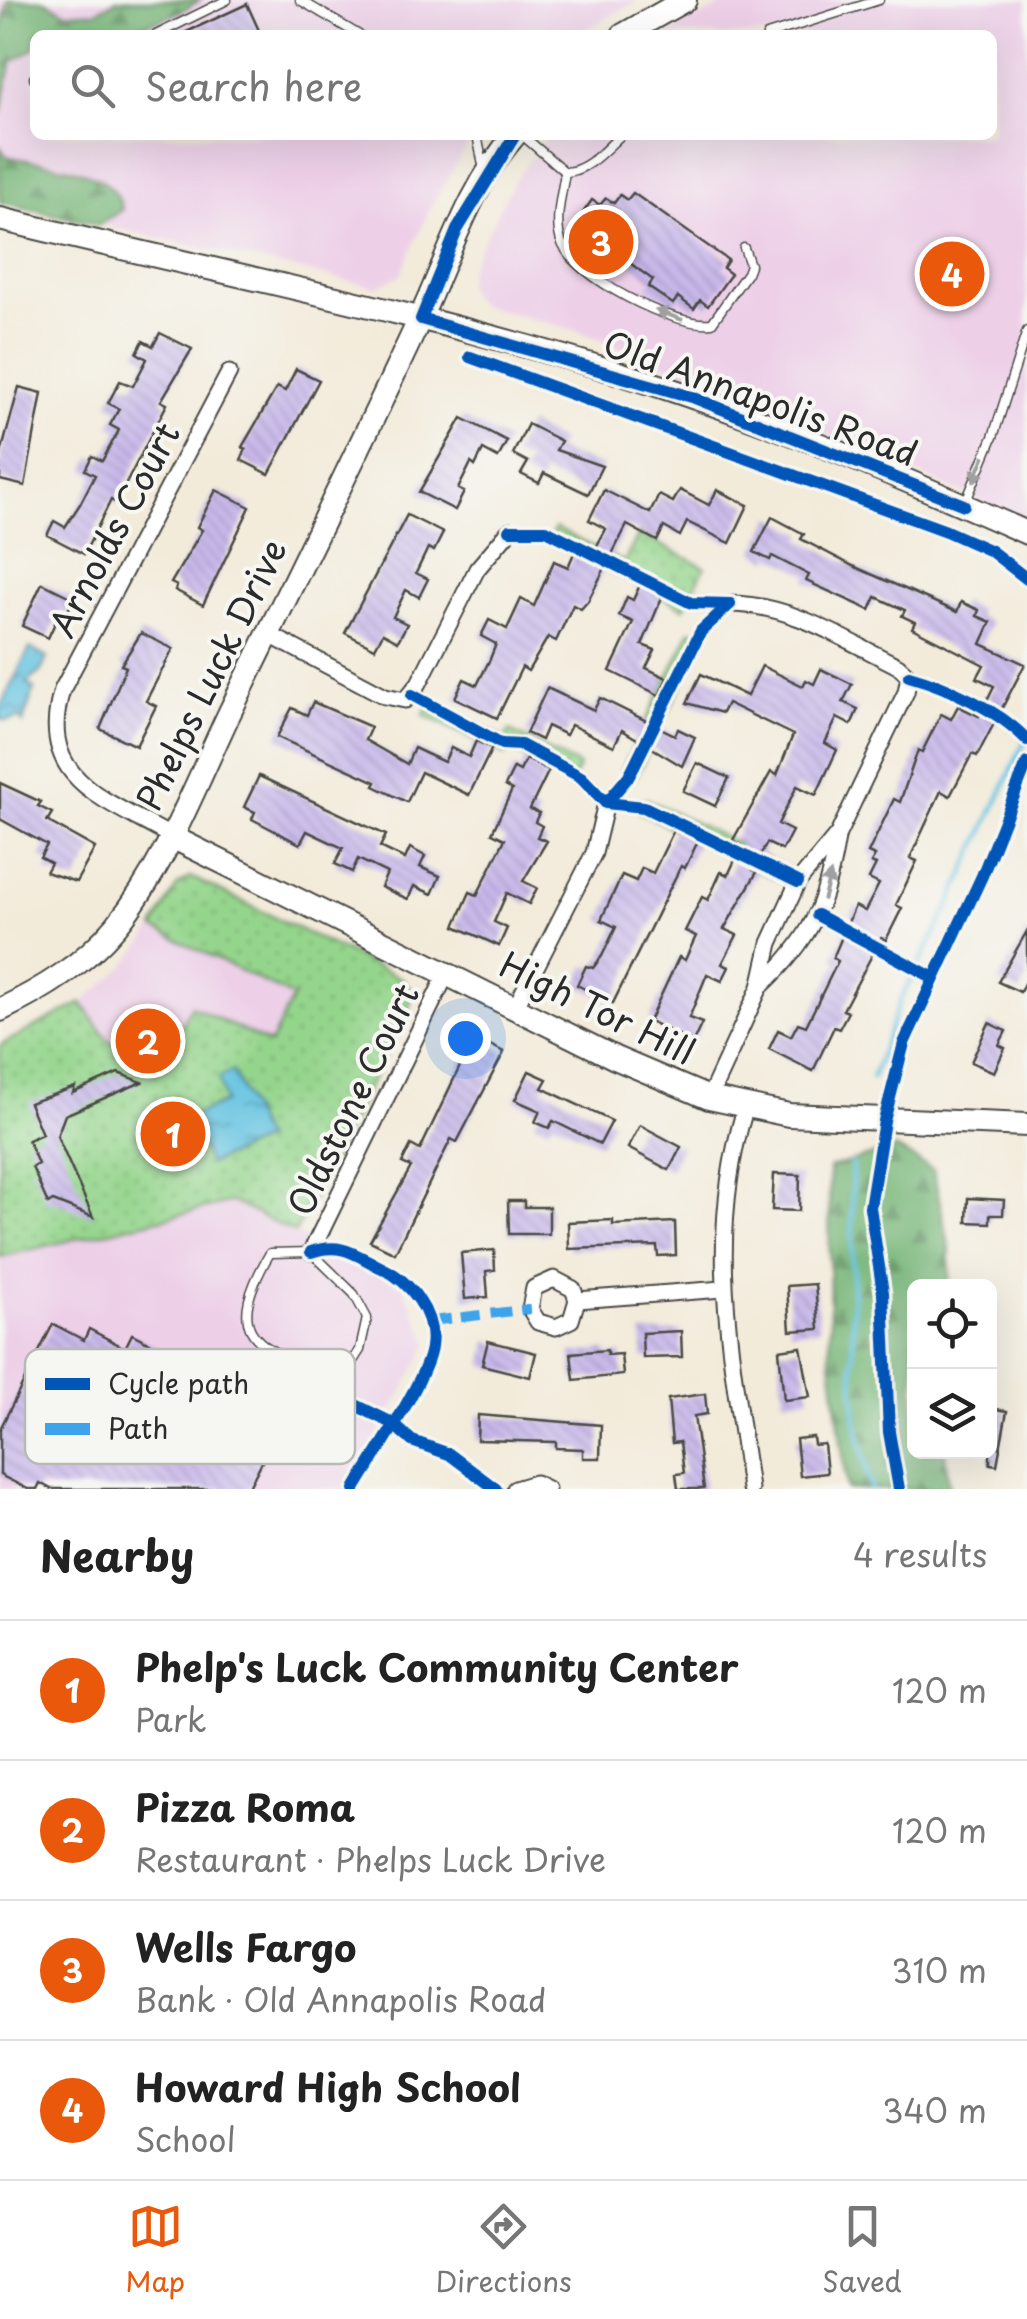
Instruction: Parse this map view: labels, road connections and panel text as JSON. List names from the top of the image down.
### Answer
{
  "streets": {
    "street": [
      "Old Annapolis Road",
      "Arnolds Court",
      "Phelps Luck Drive",
      "High Tor Hill",
      "Oldstone Court"
    ]
  },
  "crossings": [
    ["Old Annapolis Road", "Phelps Luck Drive"],
    ["Arnolds Court", "Phelps Luck Drive"],
    ["Arnolds Court", "High Tor Hill"],
    ["Phelps Luck Drive", "High Tor Hill"],
    ["High Tor Hill", "Oldstone Court"]
  ],
  "legend": ["Cycle path", "Path"],
  "page": {
    "search": "Search here",
    "pins": [
      "3",
      "4",
      "2",
      "1"
    ],
    "heading": ["Nearby", "4 results"],
    "list": [
      {
        "mark": "1",
        "name": "Phelp's Luck Community Center",
        "note": "Park",
        "value": "120 m"
      },
      {
        "mark": "2",
        "name": "Pizza Roma",
        "note": "Restaurant · Phelps Luck Drive",
        "value": "120 m"
      },
      {
        "mark": "3",
        "name": "Wells Fargo",
        "note": "Bank · Old Annapolis Road",
        "value": "310 m"
      },
      {
        "mark": "4",
        "name": "Howard High School",
        "note": "School",
        "value": "340 m"
      }
    ],
    "nav": ["Map", "Directions", "Saved"]
  }
}
